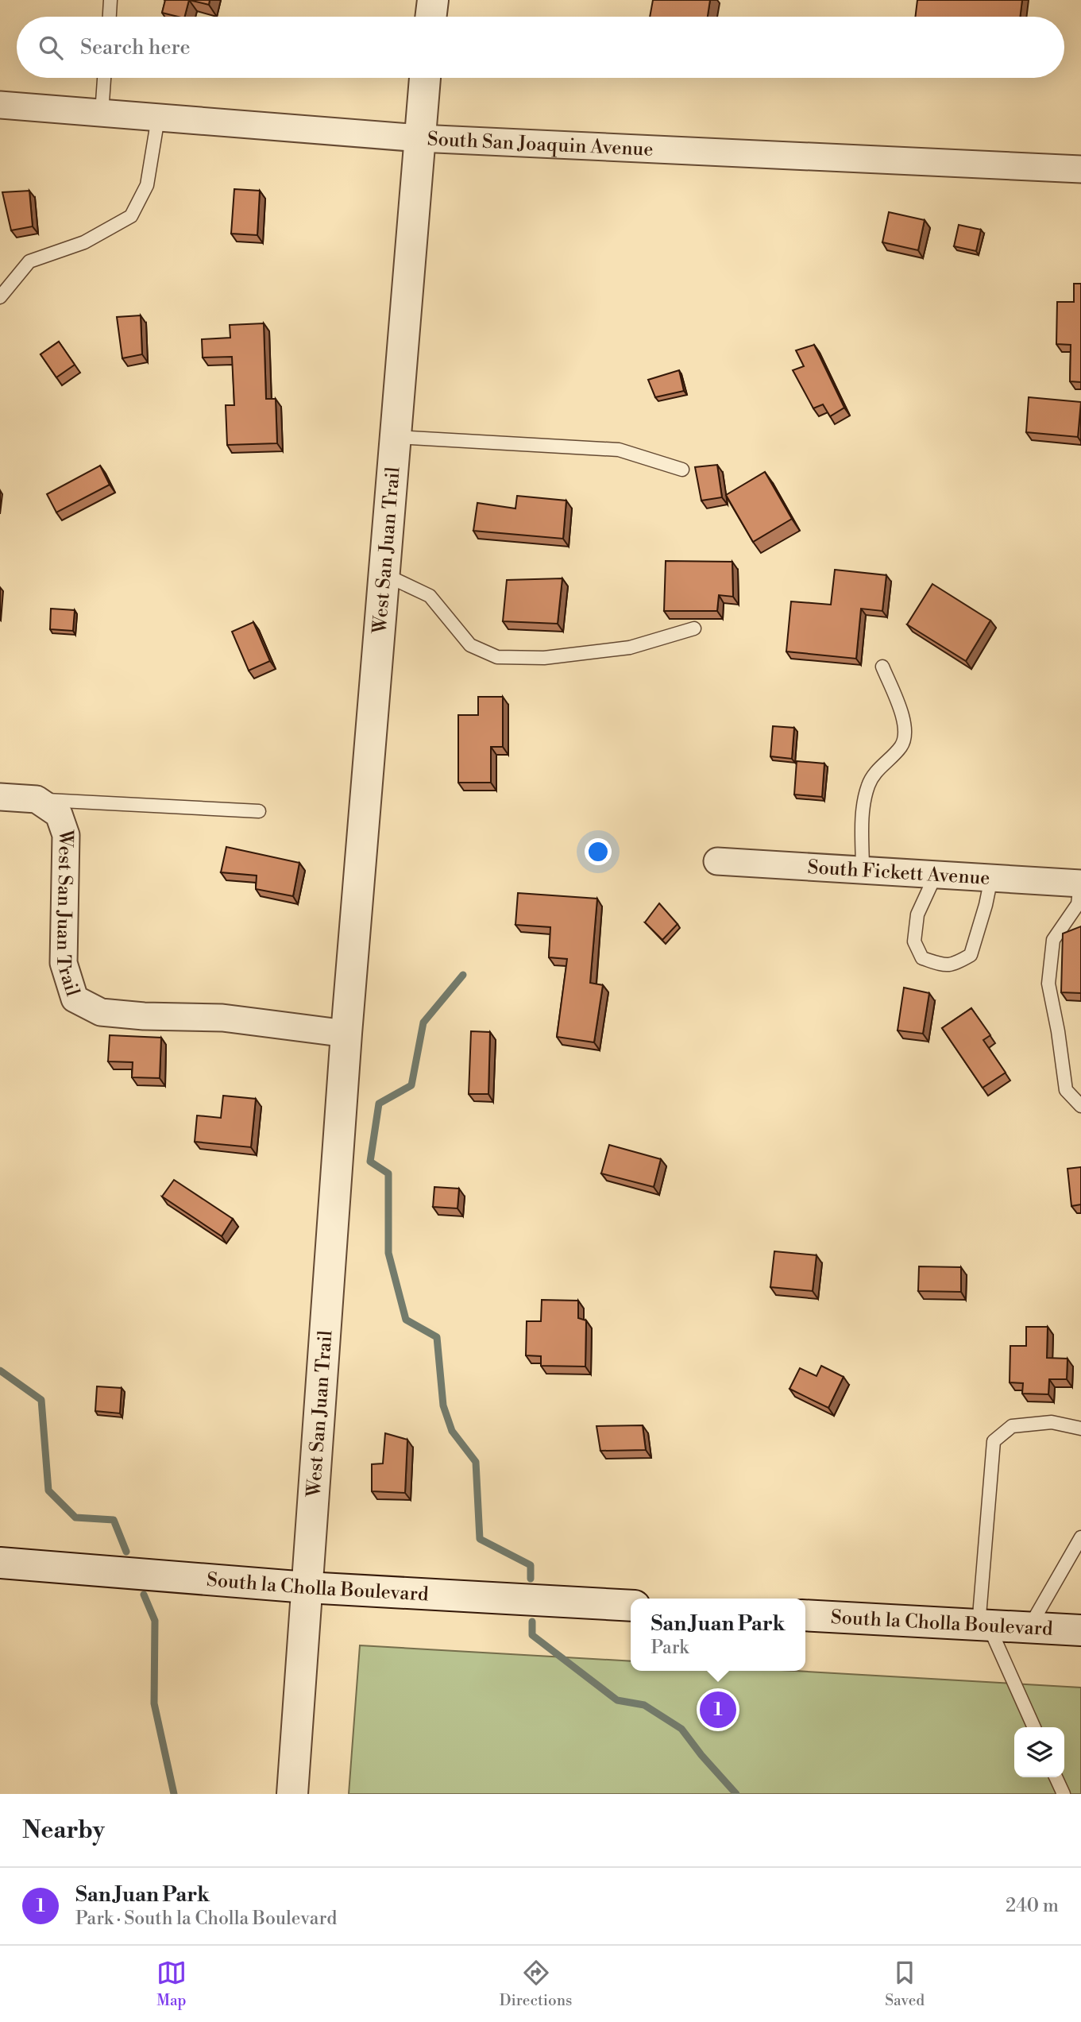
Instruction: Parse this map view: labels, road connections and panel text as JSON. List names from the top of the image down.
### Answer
{
  "streets": {
    "street": [
      "South San Joaquin Avenue",
      "West San Juan Trail",
      "South Fickett Avenue",
      "South la Cholla Boulevard"
    ]
  },
  "crossings": [
    ["South San Joaquin Avenue", "West San Juan Trail"],
    ["West San Juan Trail", "South la Cholla Boulevard"]
  ],
  "page": {
    "search": "Search here",
    "popup": ["San Juan Park", "Park"],
    "pins": "1",
    "heading": "Nearby",
    "list": [
      {
        "mark": "1",
        "name": "San Juan Park",
        "note": "Park · South la Cholla Boulevard",
        "value": "240 m"
      }
    ],
    "nav": ["Map", "Directions", "Saved"]
  }
}
